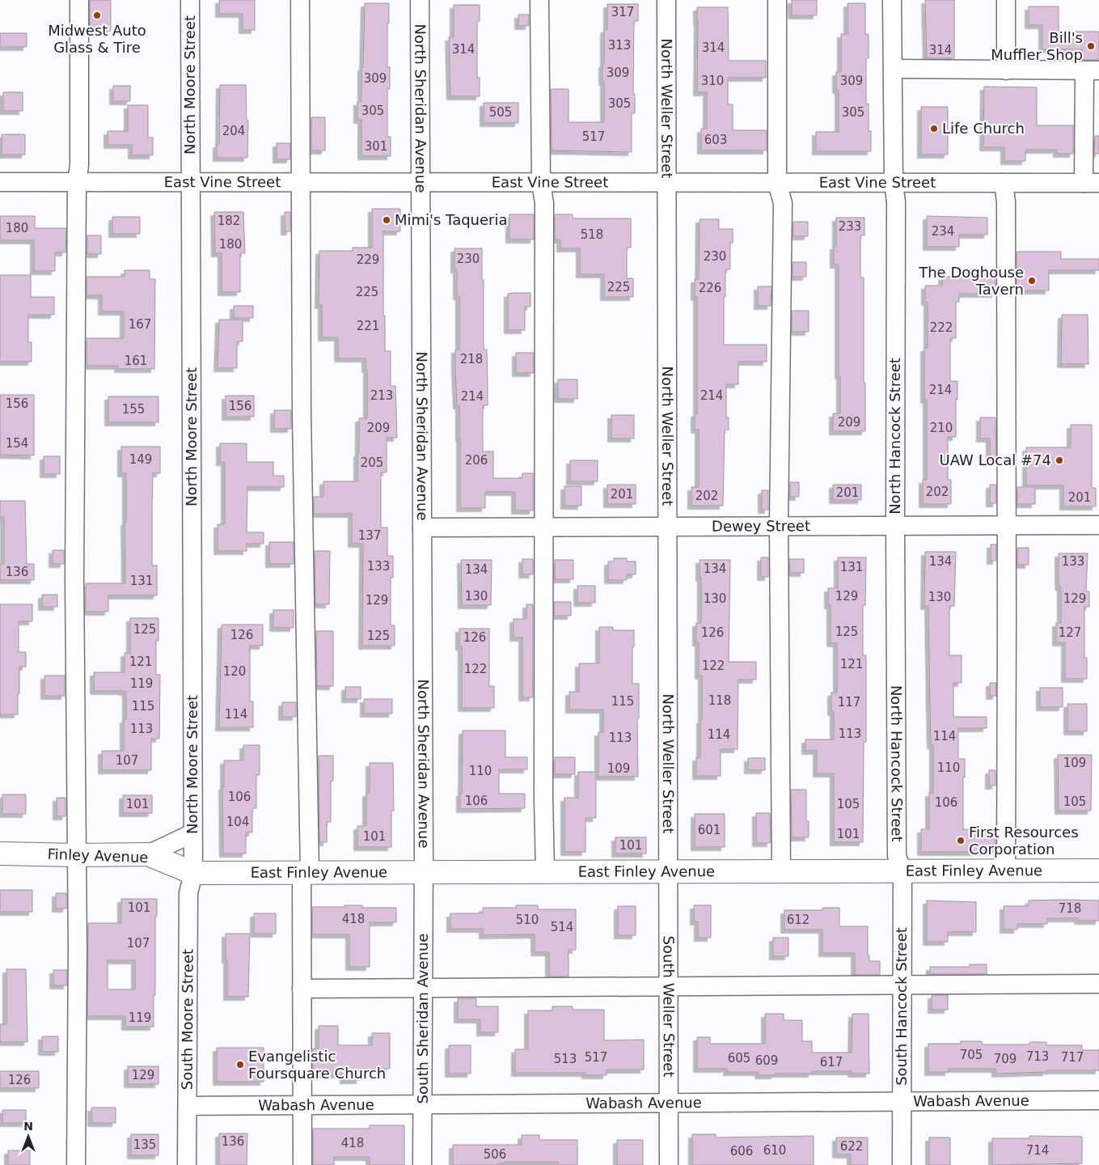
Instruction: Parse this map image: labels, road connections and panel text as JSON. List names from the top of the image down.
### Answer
{
  "streets": {
    "main road": ["Finley Avenue", "East Finley Avenue"],
    "street": [
      "North Moore Street",
      "North Sheridan Avenue",
      "North Weller Street",
      "East Vine Street",
      "North Hancock Street",
      "Dewey Street",
      "South Weller Street",
      "South Hancock Street",
      "South Moore Street",
      "South Sheridan Avenue",
      "Wabash Avenue"
    ]
  },
  "crossings": [
    ["North Moore Street", "East Vine Street"],
    ["North Moore Street", "Finley Avenue"],
    ["North Moore Street", "East Finley Avenue"],
    ["North Moore Street", "South Moore Street"],
    ["North Sheridan Avenue", "East Vine Street"],
    ["North Sheridan Avenue", "Dewey Street"],
    ["North Sheridan Avenue", "East Finley Avenue"],
    ["North Sheridan Avenue", "South Sheridan Avenue"],
    ["North Weller Street", "East Vine Street"],
    ["North Weller Street", "Dewey Street"],
    ["North Weller Street", "East Finley Avenue"],
    ["North Weller Street", "South Weller Street"],
    ["East Vine Street", "North Hancock Street"],
    ["North Hancock Street", "Dewey Street"],
    ["North Hancock Street", "East Finley Avenue"],
    ["North Hancock Street", "South Hancock Street"],
    ["Finley Avenue", "East Finley Avenue"],
    ["Finley Avenue", "South Moore Street"],
    ["East Finley Avenue", "South Weller Street"],
    ["East Finley Avenue", "South Hancock Street"],
    ["East Finley Avenue", "South Moore Street"],
    ["East Finley Avenue", "South Sheridan Avenue"],
    ["South Weller Street", "Wabash Avenue"],
    ["South Hancock Street", "Wabash Avenue"],
    ["South Moore Street", "Wabash Avenue"],
    ["South Sheridan Avenue", "Wabash Avenue"]
  ],
  "places": [
    "Midwest Auto Glass & Tire",
    "Bill's Muffler Shop",
    "Life Church",
    "Mimi's Taqueria",
    "The Doghouse Tavern",
    "UAW Local #74",
    "First Resources Corporation",
    "Evangelistic Foursquare Church"
  ],
  "house_numbers": [
    "317",
    "313",
    "314",
    "314",
    "314",
    "309",
    "309",
    "310",
    "309",
    "305",
    "305",
    "505",
    "305",
    "204",
    "517",
    "603",
    "301",
    "182",
    "233",
    "180",
    "234",
    "518",
    "180",
    "230",
    "230",
    "229",
    "225",
    "226",
    "225",
    "167",
    "221",
    "222",
    "218",
    "161",
    "214",
    "213",
    "214",
    "214",
    "156",
    "156",
    "155",
    "209",
    "209",
    "210",
    "154",
    "149",
    "206",
    "205",
    "202",
    "201",
    "201",
    "202",
    "201",
    "137",
    "134",
    "133",
    "133",
    "131",
    "134",
    "134",
    "136",
    "131",
    "130",
    "129",
    "130",
    "130",
    "129",
    "129",
    "125",
    "125",
    "126",
    "127",
    "126",
    "125",
    "126",
    "121",
    "121",
    "122",
    "122",
    "120",
    "119",
    "118",
    "115",
    "117",
    "115",
    "114",
    "113",
    "113",
    "114",
    "114",
    "113",
    "107",
    "109",
    "110",
    "109",
    "110",
    "106",
    "106",
    "105",
    "106",
    "101",
    "105",
    "104",
    "601",
    "101",
    "101",
    "101",
    "101",
    "718",
    "418",
    "510",
    "612",
    "514",
    "107",
    "119",
    "705",
    "713",
    "517",
    "717",
    "605",
    "513",
    "709",
    "609",
    "617",
    "129",
    "126",
    "136",
    "418",
    "135",
    "622",
    "610",
    "714",
    "606",
    "506"
  ],
  "north": "top"
}
